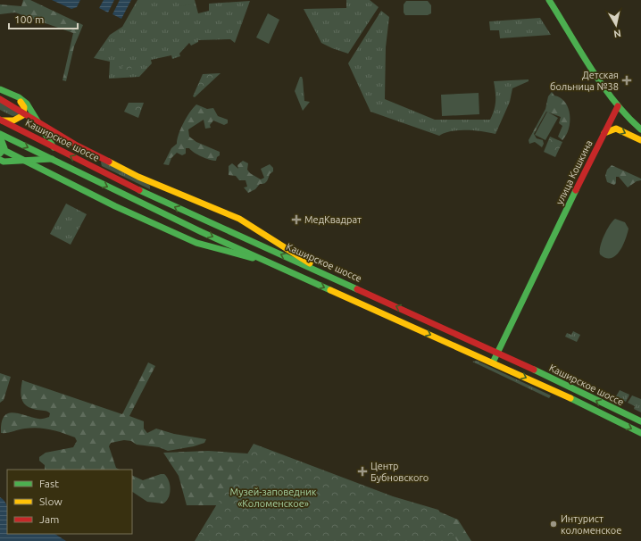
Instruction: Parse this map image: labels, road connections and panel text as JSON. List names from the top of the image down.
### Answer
{
  "streets": {
    "main road": ["Каширское шоссе", "улица Кошкина"]
  },
  "crossings": [
    ["Каширское шоссе", "улица Кошкина"]
  ],
  "parks": ["Музей-заповедник «Коломенское»"],
  "places": {
    "health": ["Детская больница №38", "МедКвадрат", "Центр Бубновского"],
    "other": ["Интурист коломенское"]
  },
  "legend": ["Fast", "Slow", "Jam"],
  "scale_bar": "100 m",
  "north": "bottom"
}
